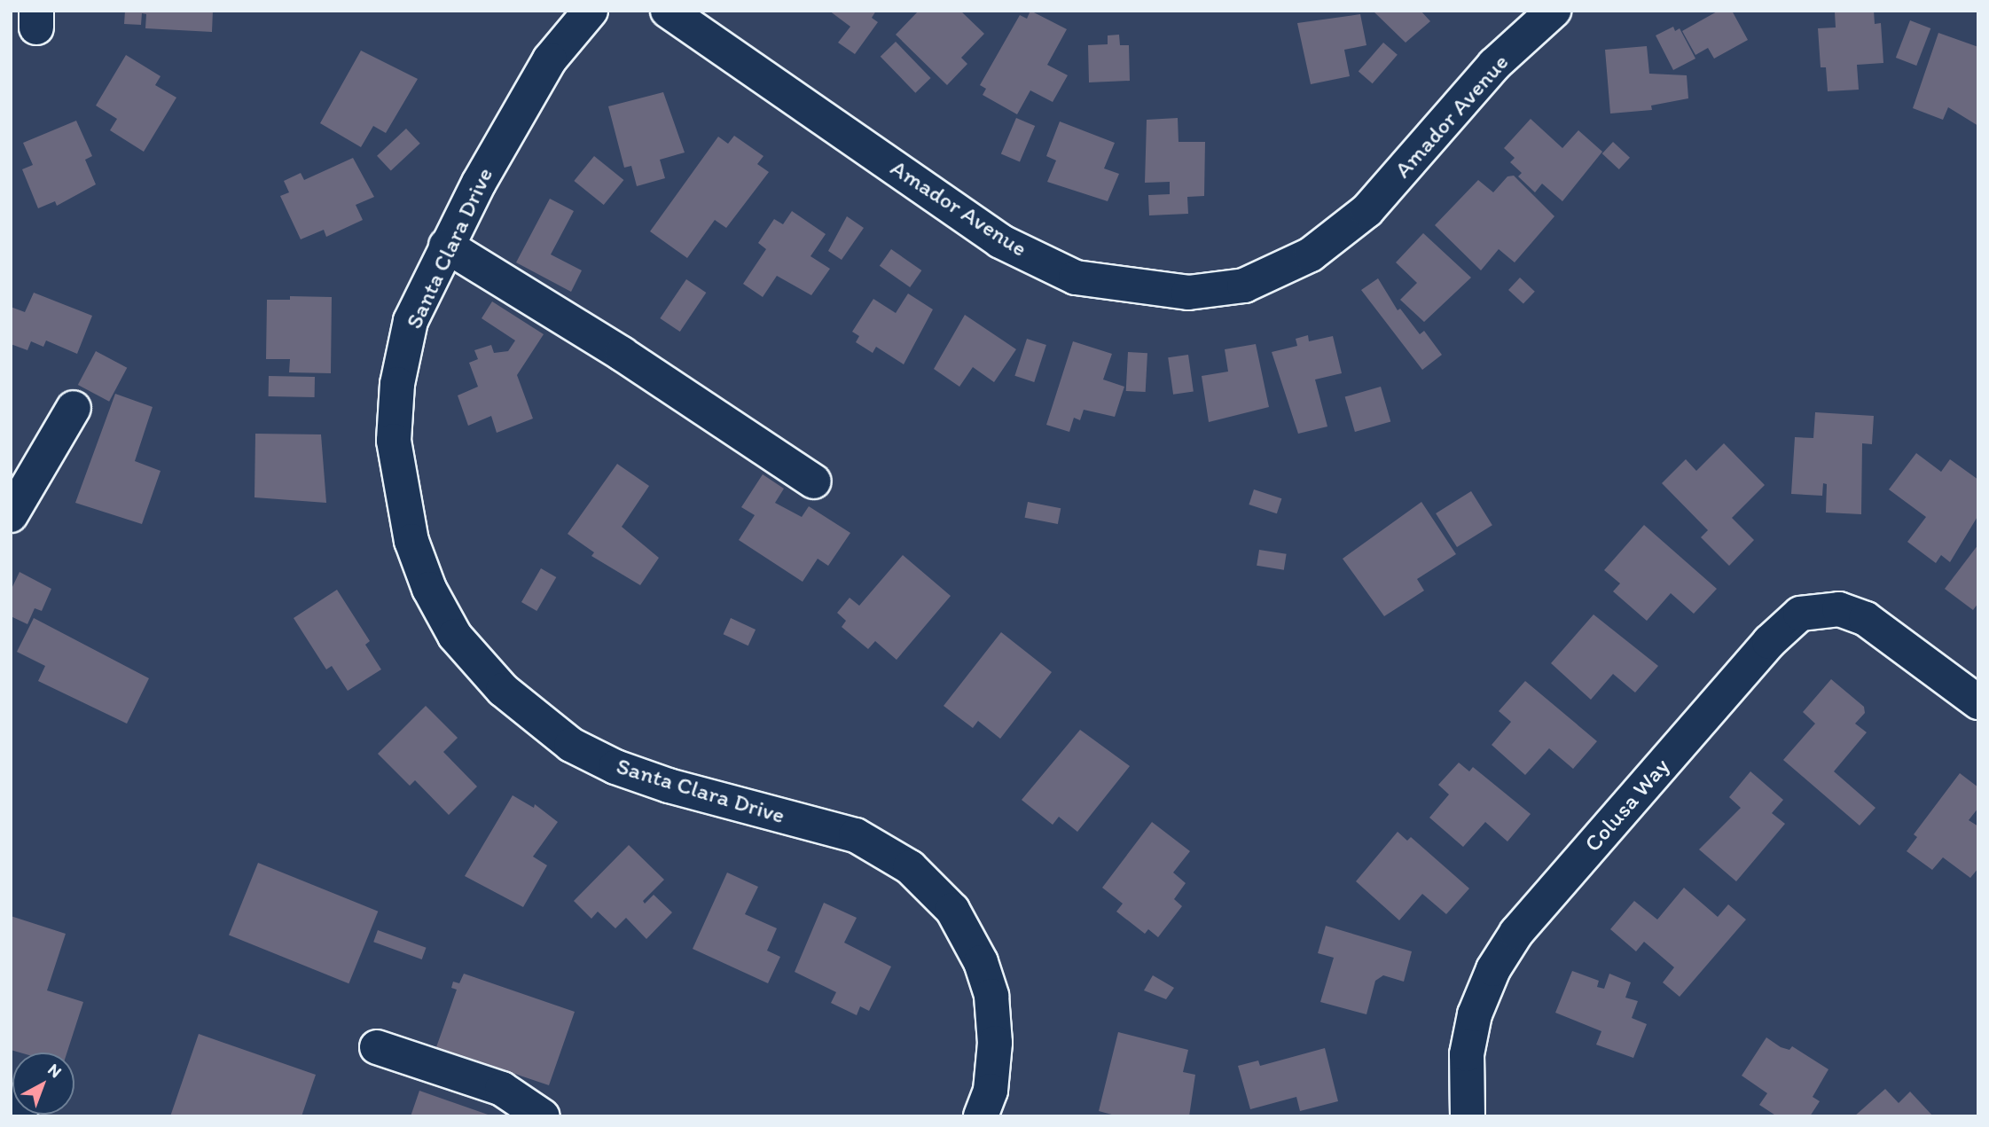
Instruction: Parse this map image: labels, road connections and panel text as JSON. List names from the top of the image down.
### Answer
{
  "streets": {
    "street": ["Amador Avenue", "Santa Clara Drive", "Colusa Way"]
  },
  "north": "top right"
}
